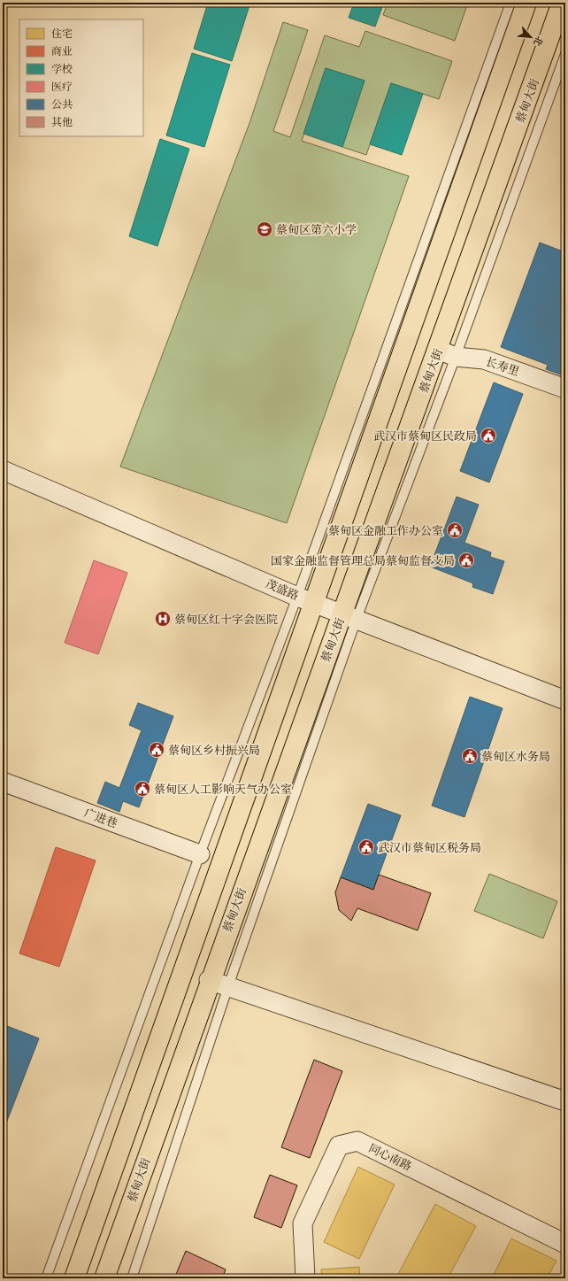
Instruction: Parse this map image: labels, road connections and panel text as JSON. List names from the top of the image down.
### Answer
{
  "streets": {
    "main road": ["蔡甸大街"],
    "street": [
      "长寿里",
      "茂盛路",
      "广进巷",
      "同心南路"
    ]
  },
  "crossings": [
    ["蔡甸大街", "长寿里"],
    ["蔡甸大街", "茂盛路"]
  ],
  "places": {
    "school or university": ["蔡甸区第六小学"],
    "public building": [
      "武汉市蔡甸区民政局",
      "蔡甸区金融工作办公室",
      "国家金融监督管理总局蔡甸监督支局",
      "蔡甸区乡村振兴局",
      "蔡甸区水务局",
      "蔡甸区人工影响天气办公室",
      "武汉市蔡甸区税务局"
    ],
    "hospital": ["蔡甸区红十字会医院"]
  },
  "legend": [
    "住宅",
    "商业",
    "学校",
    "医疗",
    "公共",
    "其他"
  ],
  "north": "bottom right"
}
